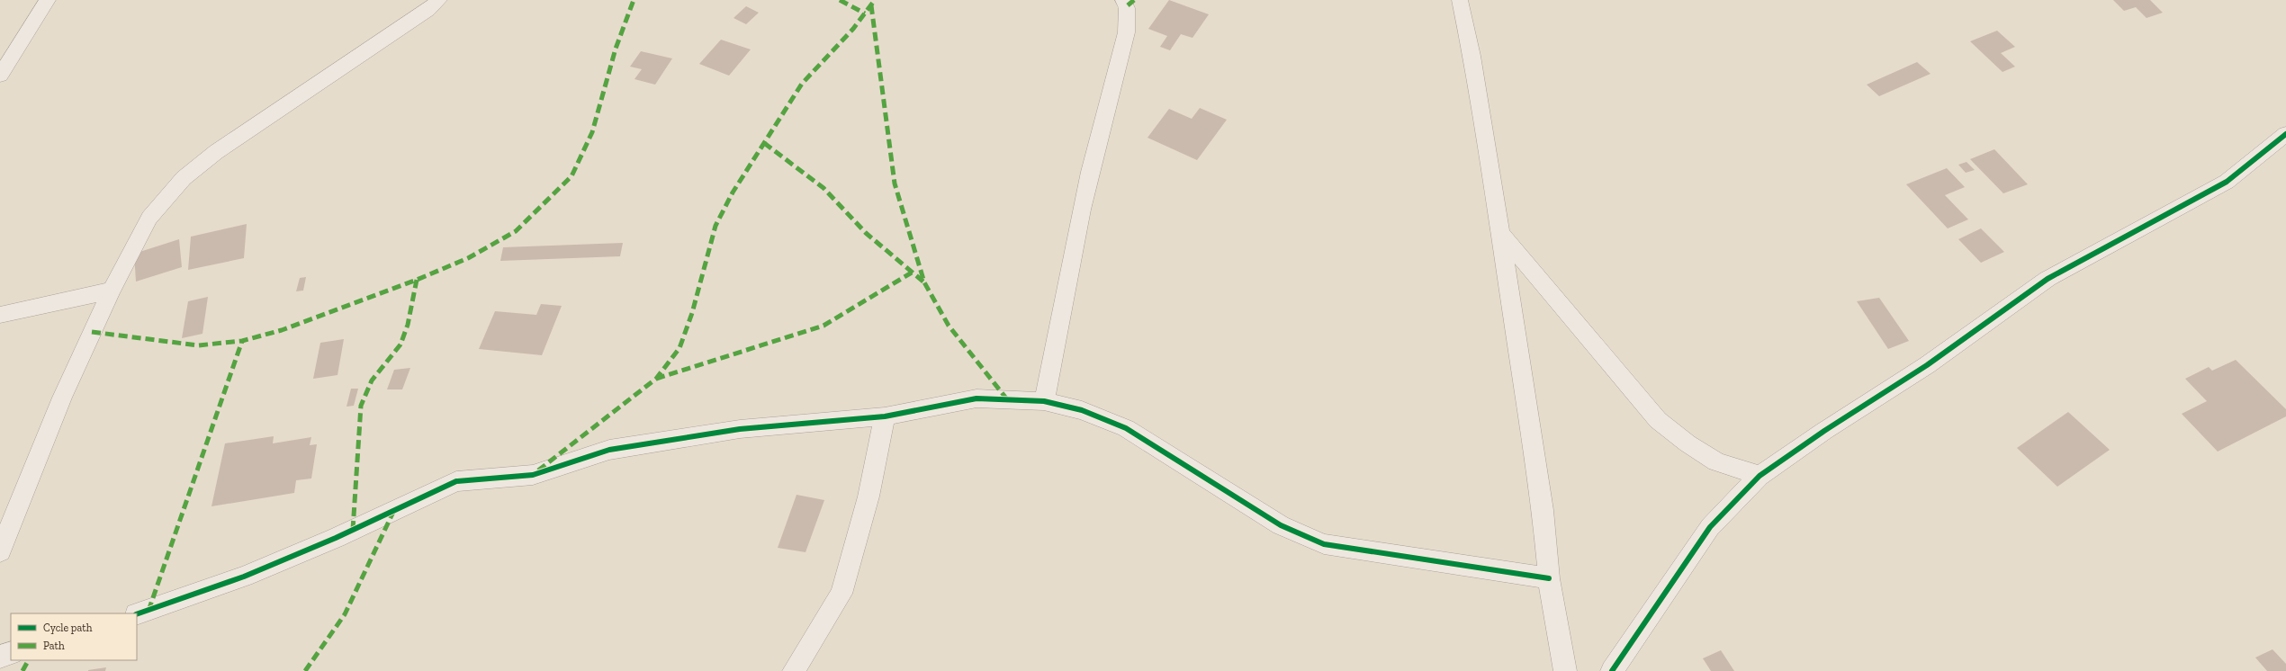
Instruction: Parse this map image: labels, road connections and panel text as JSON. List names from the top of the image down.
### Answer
{
  "legend": ["Cycle path", "Path"]
}
